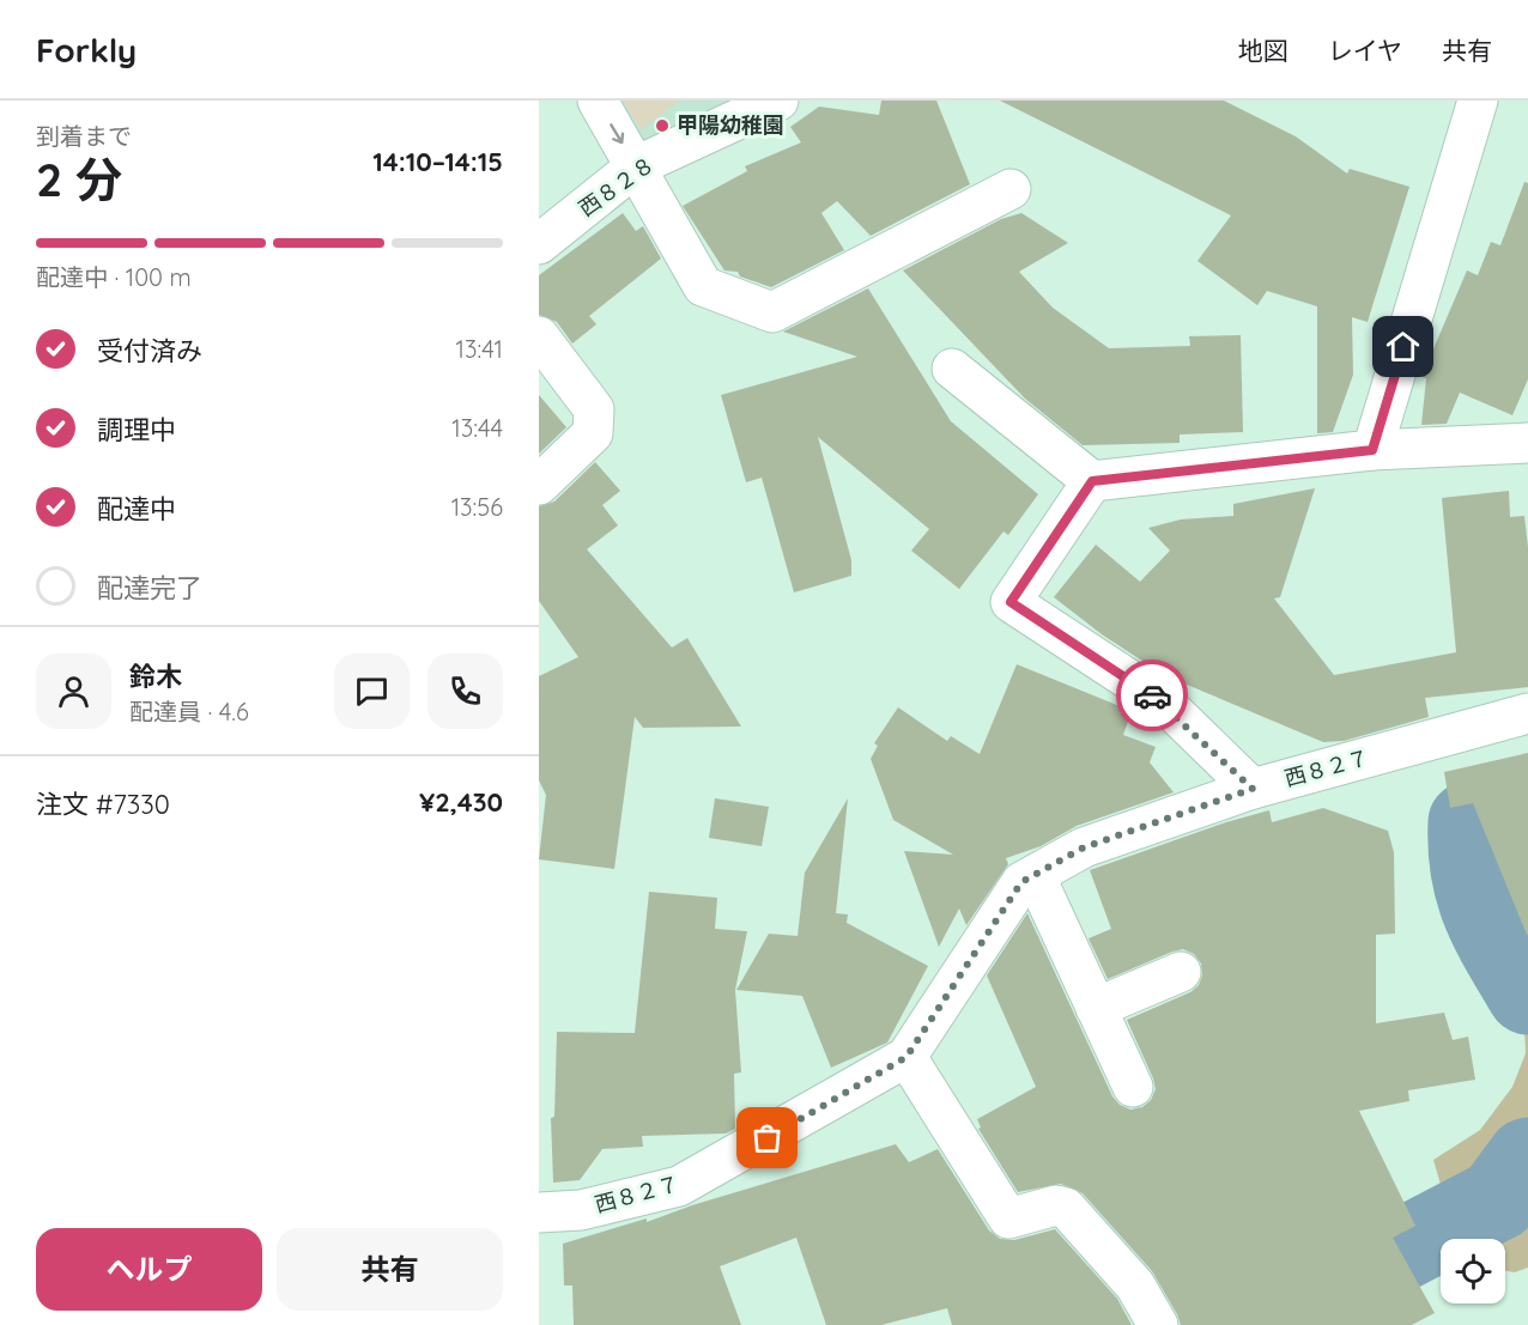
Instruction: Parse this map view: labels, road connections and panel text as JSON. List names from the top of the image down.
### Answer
{
  "streets": {
    "street": ["西８２８", "西８２７"]
  },
  "places": ["甲陽幼稚園"],
  "page": {
    "header": "Forkly",
    "nav": ["地図", "レイヤ", "共有"],
    "heading": ["2 分", "到着まで", "14:10–14:15"],
    "panel": [
      "鈴木",
      "配達員 · 4.6",
      "注文 #7330",
      "¥2,430"
    ],
    "bar": "配達中 · 100 m",
    "list": [
      ["受付済み", "13:41"],
      ["調理中", "13:44"],
      ["配達中", "13:56"],
      "配達完了"
    ],
    "buttons": ["ヘルプ", "共有"]
  }
}
